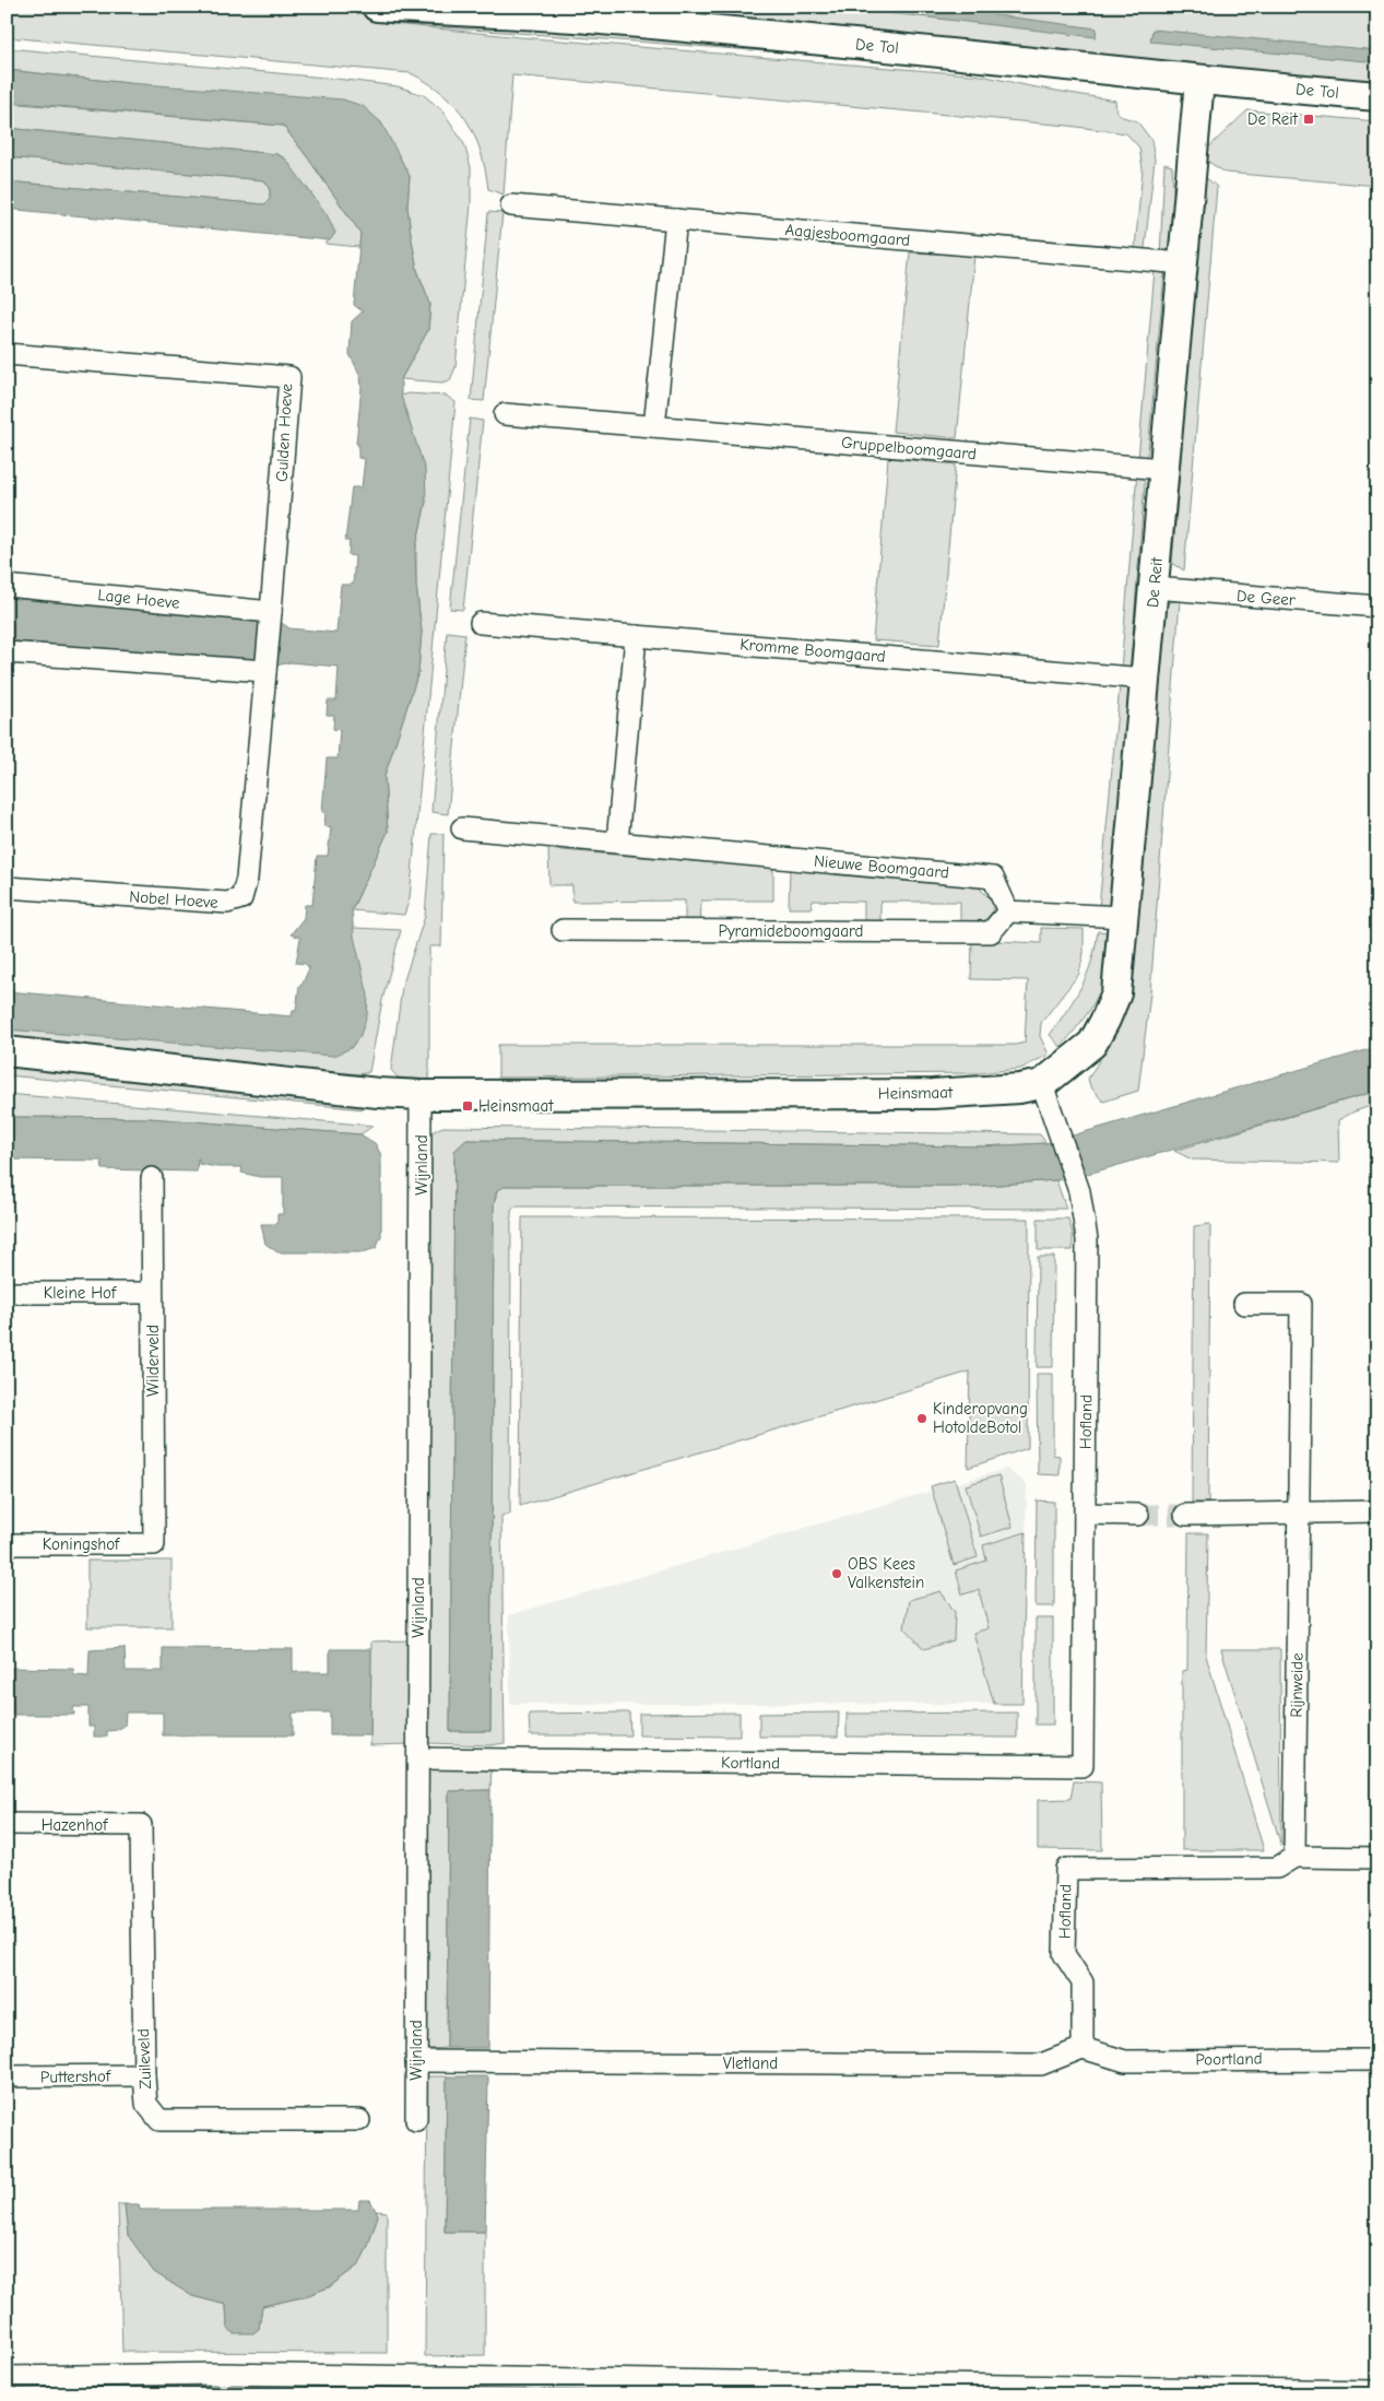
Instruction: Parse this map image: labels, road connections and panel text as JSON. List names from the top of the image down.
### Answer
{
  "streets": {
    "street": [
      "De Tol",
      "Aagjesboomgaard",
      "Gulden Hoeve",
      "Gruppelboomgaard",
      "De Reit",
      "De Geer",
      "Lage Hoeve",
      "Kromme Boomgaard",
      "Nieuwe Boomgaard",
      "Nobel Hoeve",
      "Pyramideboomgaard",
      "Heinsmaat",
      "Wijnland",
      "Kleine Hof",
      "Wilderveld",
      "Hofland",
      "Koningshof",
      "Rijnweide",
      "Kortland",
      "Hazenhof",
      "Zuileveld",
      "Poortland",
      "Vletland",
      "Puttershof"
    ]
  },
  "crossings": [
    ["De Tol", "De Reit"],
    ["Aagjesboomgaard", "De Reit"],
    ["Gulden Hoeve", "Lage Hoeve"],
    ["Gulden Hoeve", "Nobel Hoeve"],
    ["Gruppelboomgaard", "De Reit"],
    ["De Reit", "De Geer"],
    ["De Reit", "Kromme Boomgaard"],
    ["De Reit", "Heinsmaat"],
    ["Nieuwe Boomgaard", "Pyramideboomgaard"],
    ["Heinsmaat", "Wijnland"],
    ["Heinsmaat", "Hofland"],
    ["Wijnland", "Kortland"],
    ["Wijnland", "Vletland"],
    ["Kleine Hof", "Wilderveld"],
    ["Wilderveld", "Koningshof"],
    ["Hofland", "Rijnweide"],
    ["Hofland", "Kortland"],
    ["Hofland", "Poortland"],
    ["Hofland", "Vletland"],
    ["Hazenhof", "Zuileveld"],
    ["Zuileveld", "Puttershof"],
    ["Poortland", "Vletland"]
  ],
  "places": {
    "transit": ["De Reit", "Heinsmaat"],
    "other": ["Kinderopvang HotoldeBotol", "OBS Kees Valkenstein"]
  }
}
